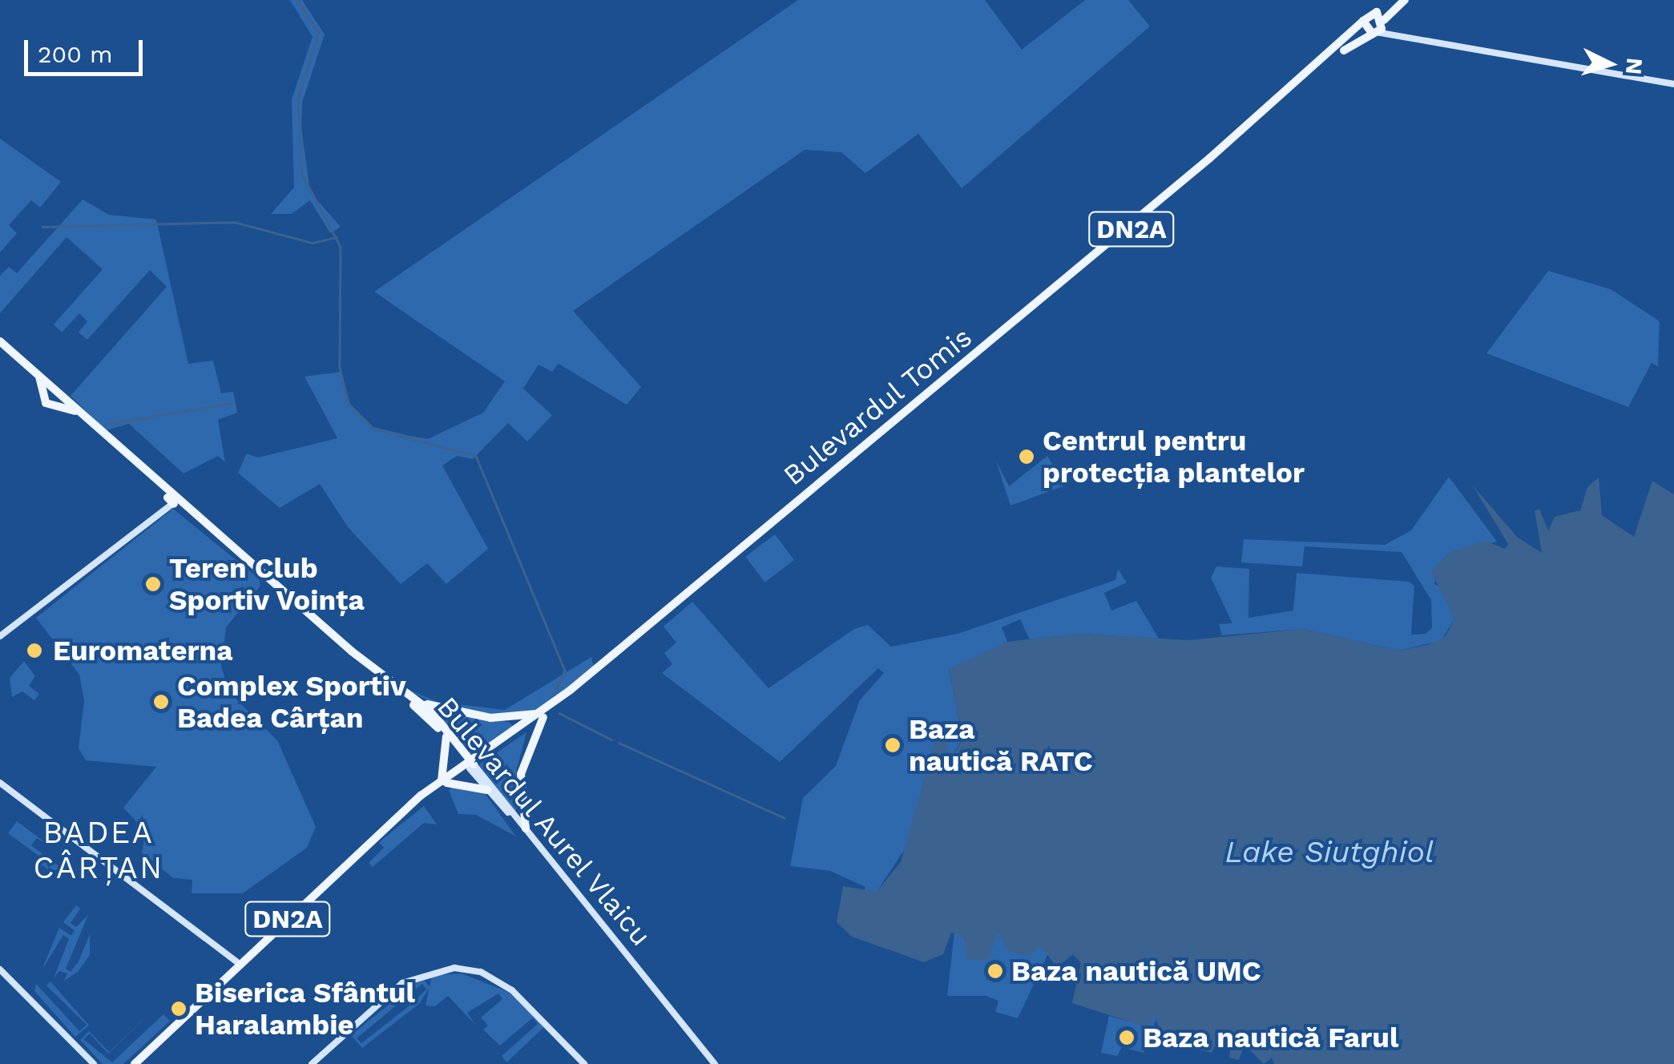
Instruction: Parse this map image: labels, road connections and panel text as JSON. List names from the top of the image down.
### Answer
{
  "streets": {
    "main road": ["DN2A", "Bulevardul Tomis", "Bulevardul Aurel Vlaicu"]
  },
  "crossings": [
    ["DN2A", "Bulevardul Tomis"],
    ["Bulevardul Tomis", "Bulevardul Aurel Vlaicu"]
  ],
  "districts": ["BADEA CÂRȚAN"],
  "water": ["Lake Siutghiol"],
  "places": [
    "Centrul pentru protecția plantelor",
    "Teren Club Sportiv Voința",
    "Euromaterna",
    "Complex Sportiv Badea Cârțan",
    "Baza nautică RATC",
    "Baza nautică UMC",
    "Biserica Sfântul Haralambie",
    "Baza nautică Farul"
  ],
  "scale_bar": "200 m",
  "north": "right"
}
